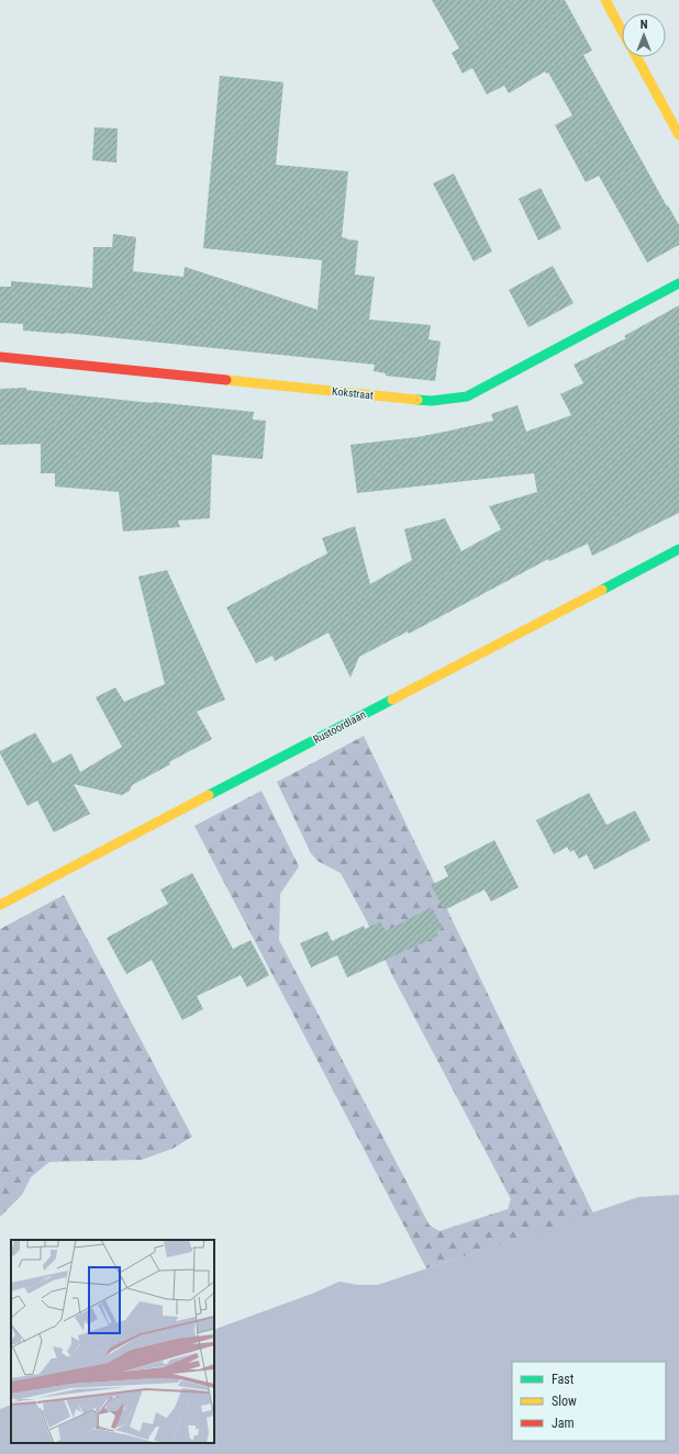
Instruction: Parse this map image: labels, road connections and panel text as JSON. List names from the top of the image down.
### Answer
{
  "streets": {
    "street": ["Kokstraat", "Rustoordlaan"]
  },
  "legend": ["Fast", "Slow", "Jam"],
  "north": "top"
}
